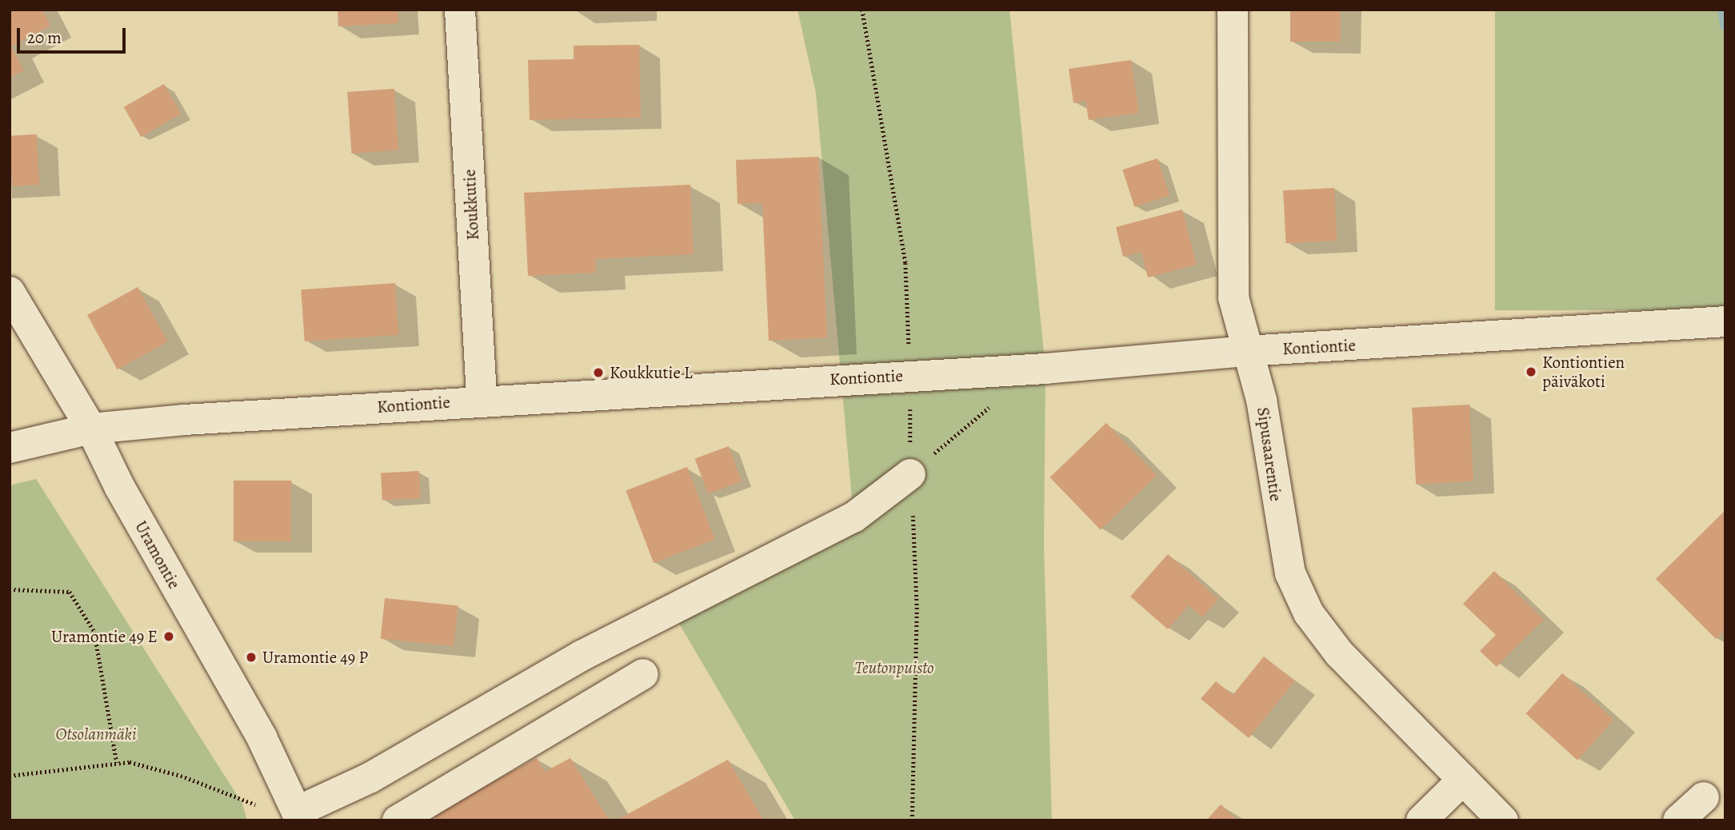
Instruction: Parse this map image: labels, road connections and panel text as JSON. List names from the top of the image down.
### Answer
{
  "streets": {
    "street": [
      "Koukkutie",
      "Kontiontie",
      "Sipusaarentie",
      "Uramontie"
    ]
  },
  "crossings": [
    ["Koukkutie", "Kontiontie"],
    ["Kontiontie", "Sipusaarentie"],
    ["Kontiontie", "Uramontie"]
  ],
  "parks": ["Teutonpuisto", "Otsolanmäki"],
  "places": [
    "Kontiontien päiväkoti",
    "Koukkutie L",
    "Uramontie 49 E",
    "Uramontie 49 P"
  ],
  "scale_bar": "20 m"
}
